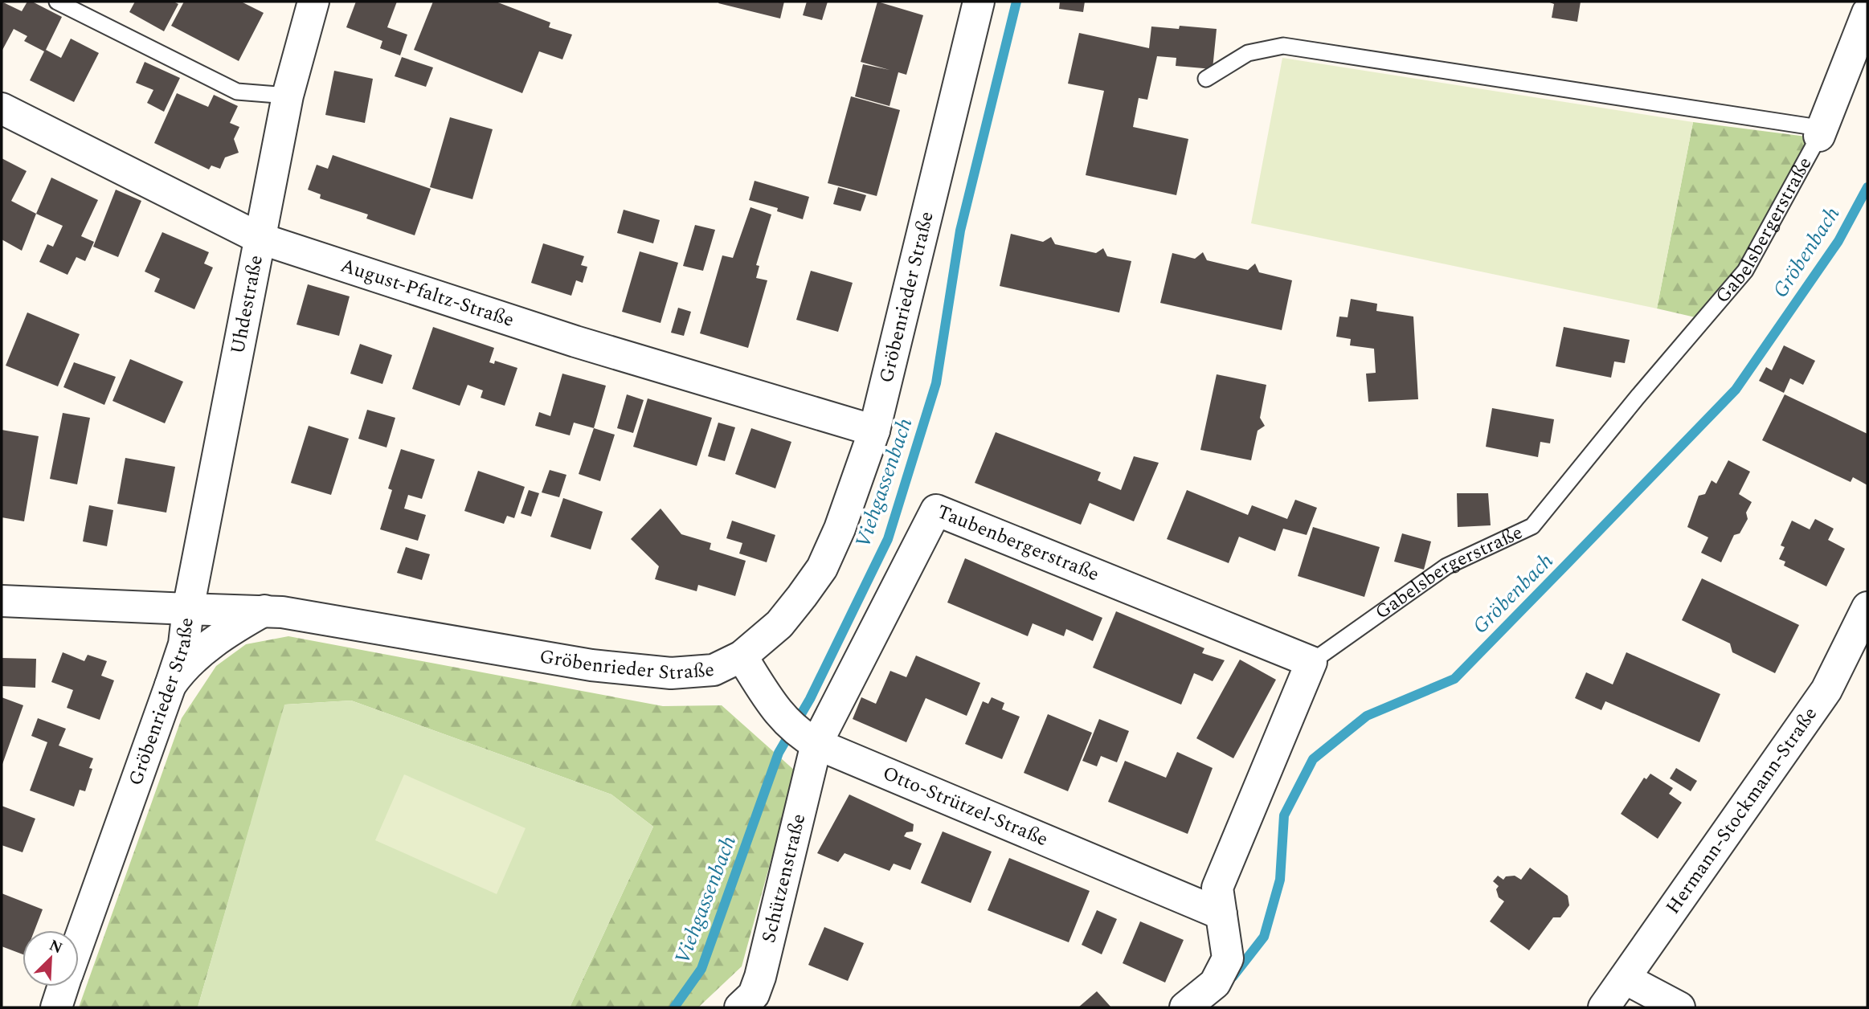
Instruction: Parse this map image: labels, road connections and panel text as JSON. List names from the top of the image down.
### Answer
{
  "streets": {
    "street": [
      "Gabelsbergerstraße",
      "August-Pfaltz-Straße",
      "Gröbenrieder Straße",
      "Uhdestraße",
      "Taubenbergerstraße",
      "Otto-Strützel-Straße",
      "Hermann-Stockmann-Straße",
      "Schützenstraße"
    ]
  },
  "crossings": [
    ["Gabelsbergerstraße", "Taubenbergerstraße"],
    ["August-Pfaltz-Straße", "Gröbenrieder Straße"],
    ["August-Pfaltz-Straße", "Uhdestraße"],
    ["Gröbenrieder Straße", "Uhdestraße"],
    ["Gröbenrieder Straße", "Otto-Strützel-Straße"],
    ["Taubenbergerstraße", "Otto-Strützel-Straße"],
    ["Taubenbergerstraße", "Schützenstraße"],
    ["Otto-Strützel-Straße", "Schützenstraße"]
  ],
  "water": ["Gröbenbach", "Viehgassenbach"],
  "north": "top right"
}
